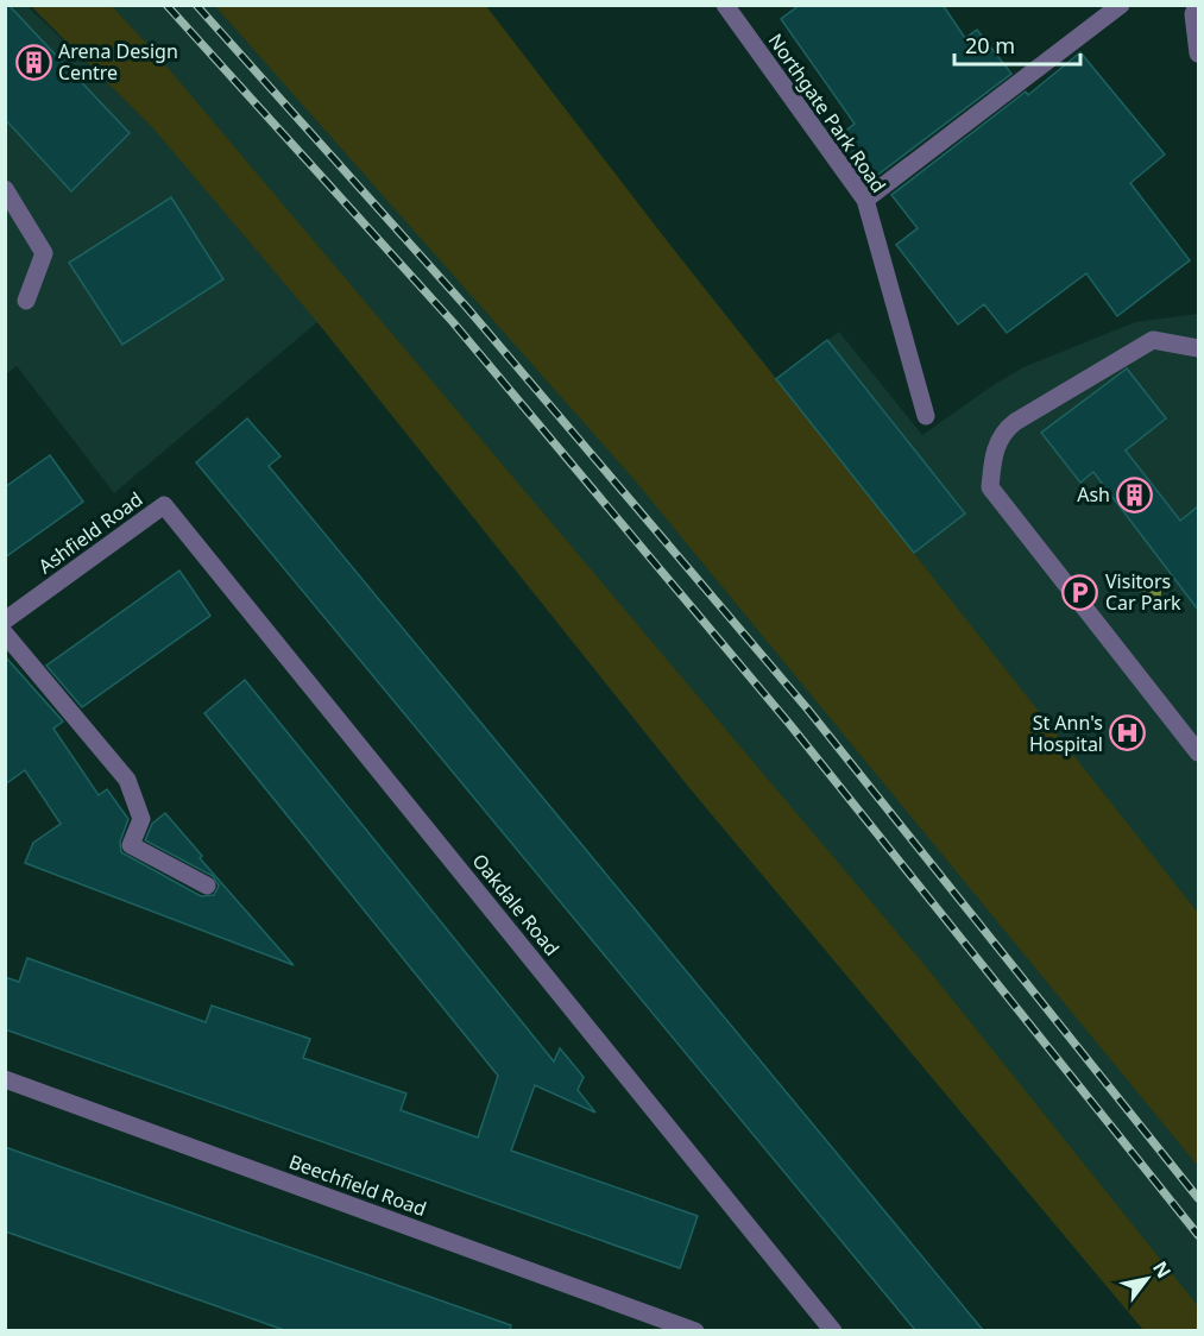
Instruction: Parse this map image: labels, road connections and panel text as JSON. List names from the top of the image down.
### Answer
{
  "streets": {
    "street": [
      "Northgate Park Road",
      "Ashfield Road",
      "Oakdale Road",
      "Beechfield Road"
    ]
  },
  "crossings": [
    ["Ashfield Road", "Oakdale Road"]
  ],
  "places": {
    "building": ["Arena Design Centre", "Ash"],
    "parking": ["Visitors Car Park"],
    "hospital": ["St Ann's Hospital"]
  },
  "scale_bar": "20 m",
  "north": "top right"
}
